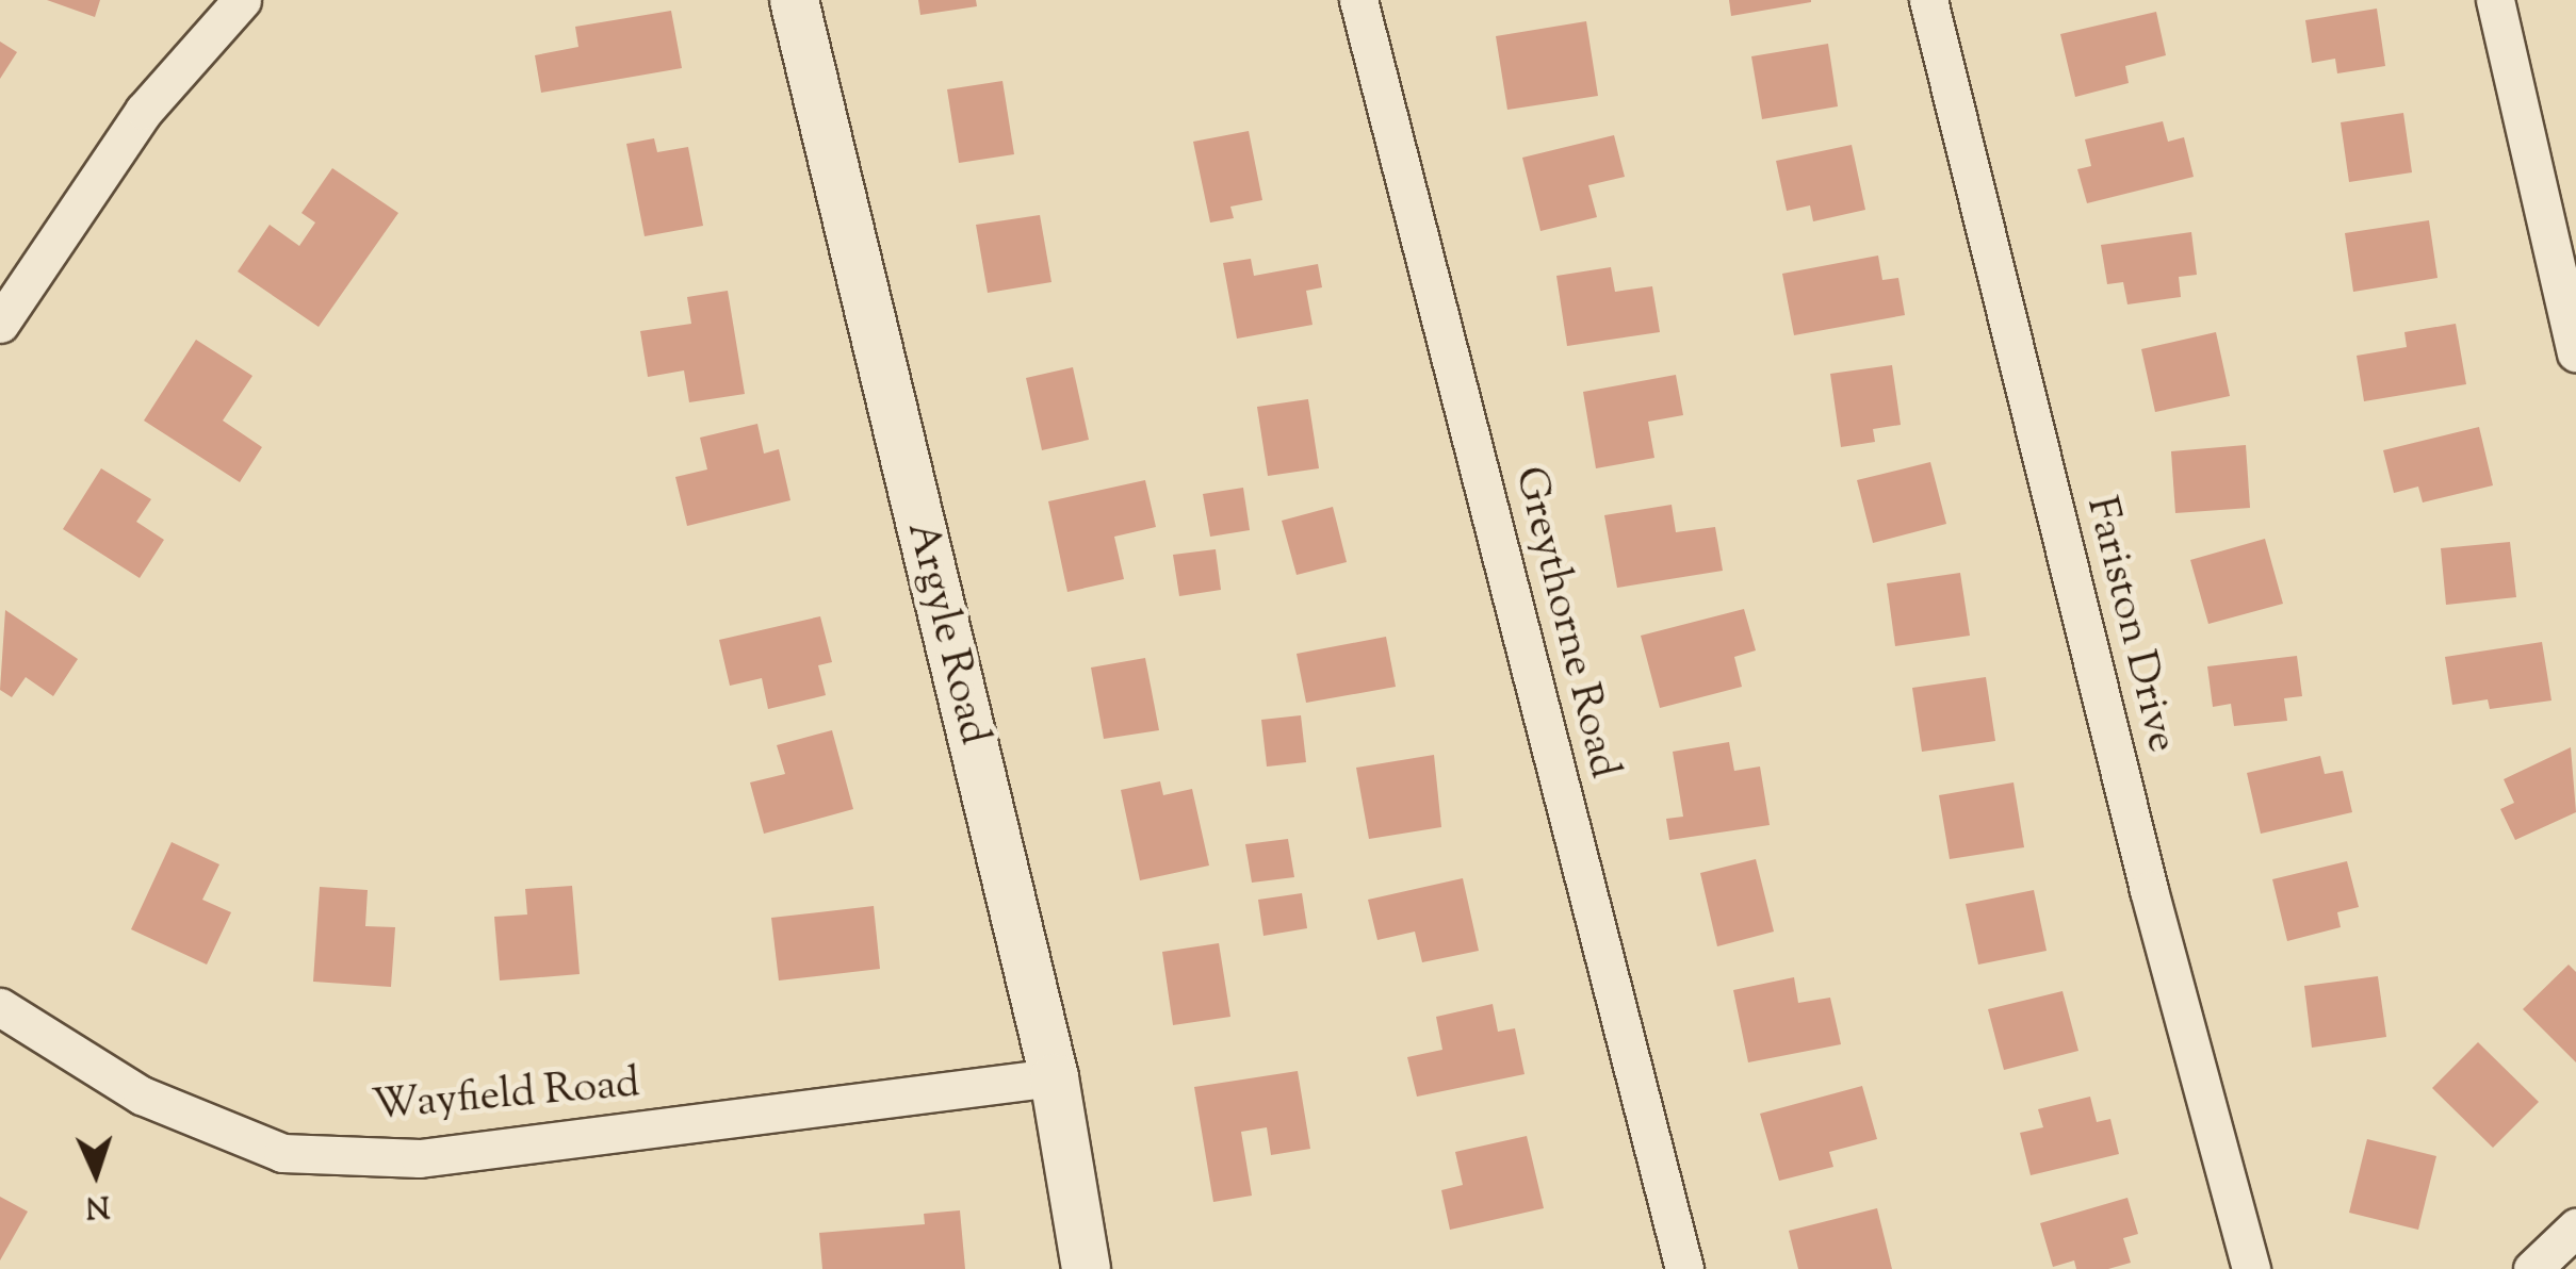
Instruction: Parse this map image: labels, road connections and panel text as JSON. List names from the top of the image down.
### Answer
{
  "streets": {
    "street": [
      "Greythorne Road",
      "Fariston Drive",
      "Argyle Road",
      "Wayfield Road"
    ]
  },
  "crossings": [
    ["Argyle Road", "Wayfield Road"]
  ],
  "north": "bottom"
}
